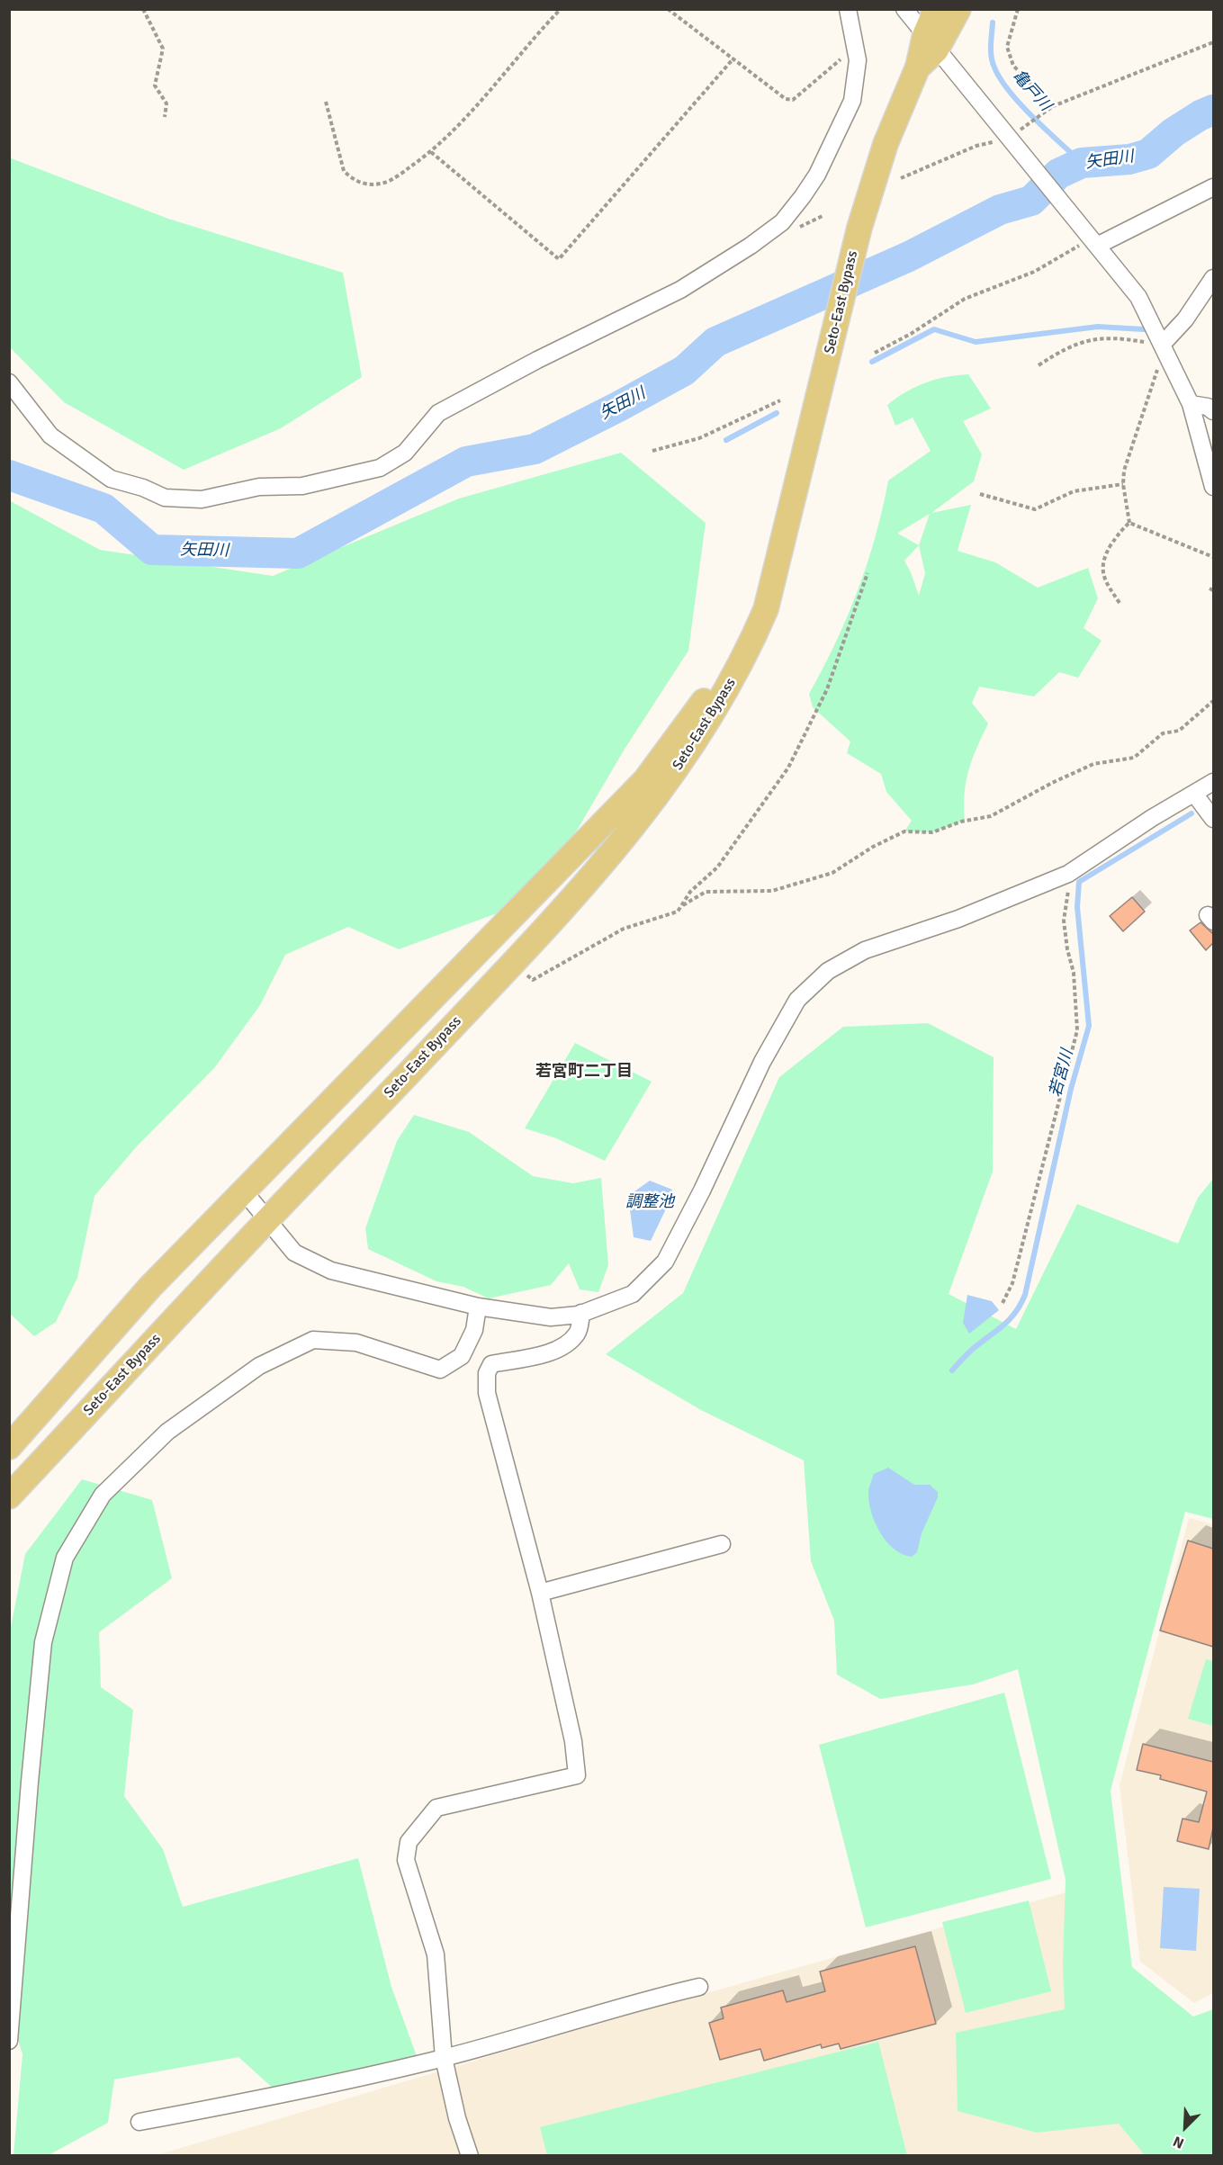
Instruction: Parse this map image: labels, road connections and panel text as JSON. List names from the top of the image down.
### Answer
{
  "streets": {
    "highway": ["Seto-East Bypass"]
  },
  "districts": ["若宮町二丁目"],
  "water": [
    "亀戸川",
    "矢田川",
    "若宮川",
    "調整池"
  ],
  "north": "bottom left"
}
